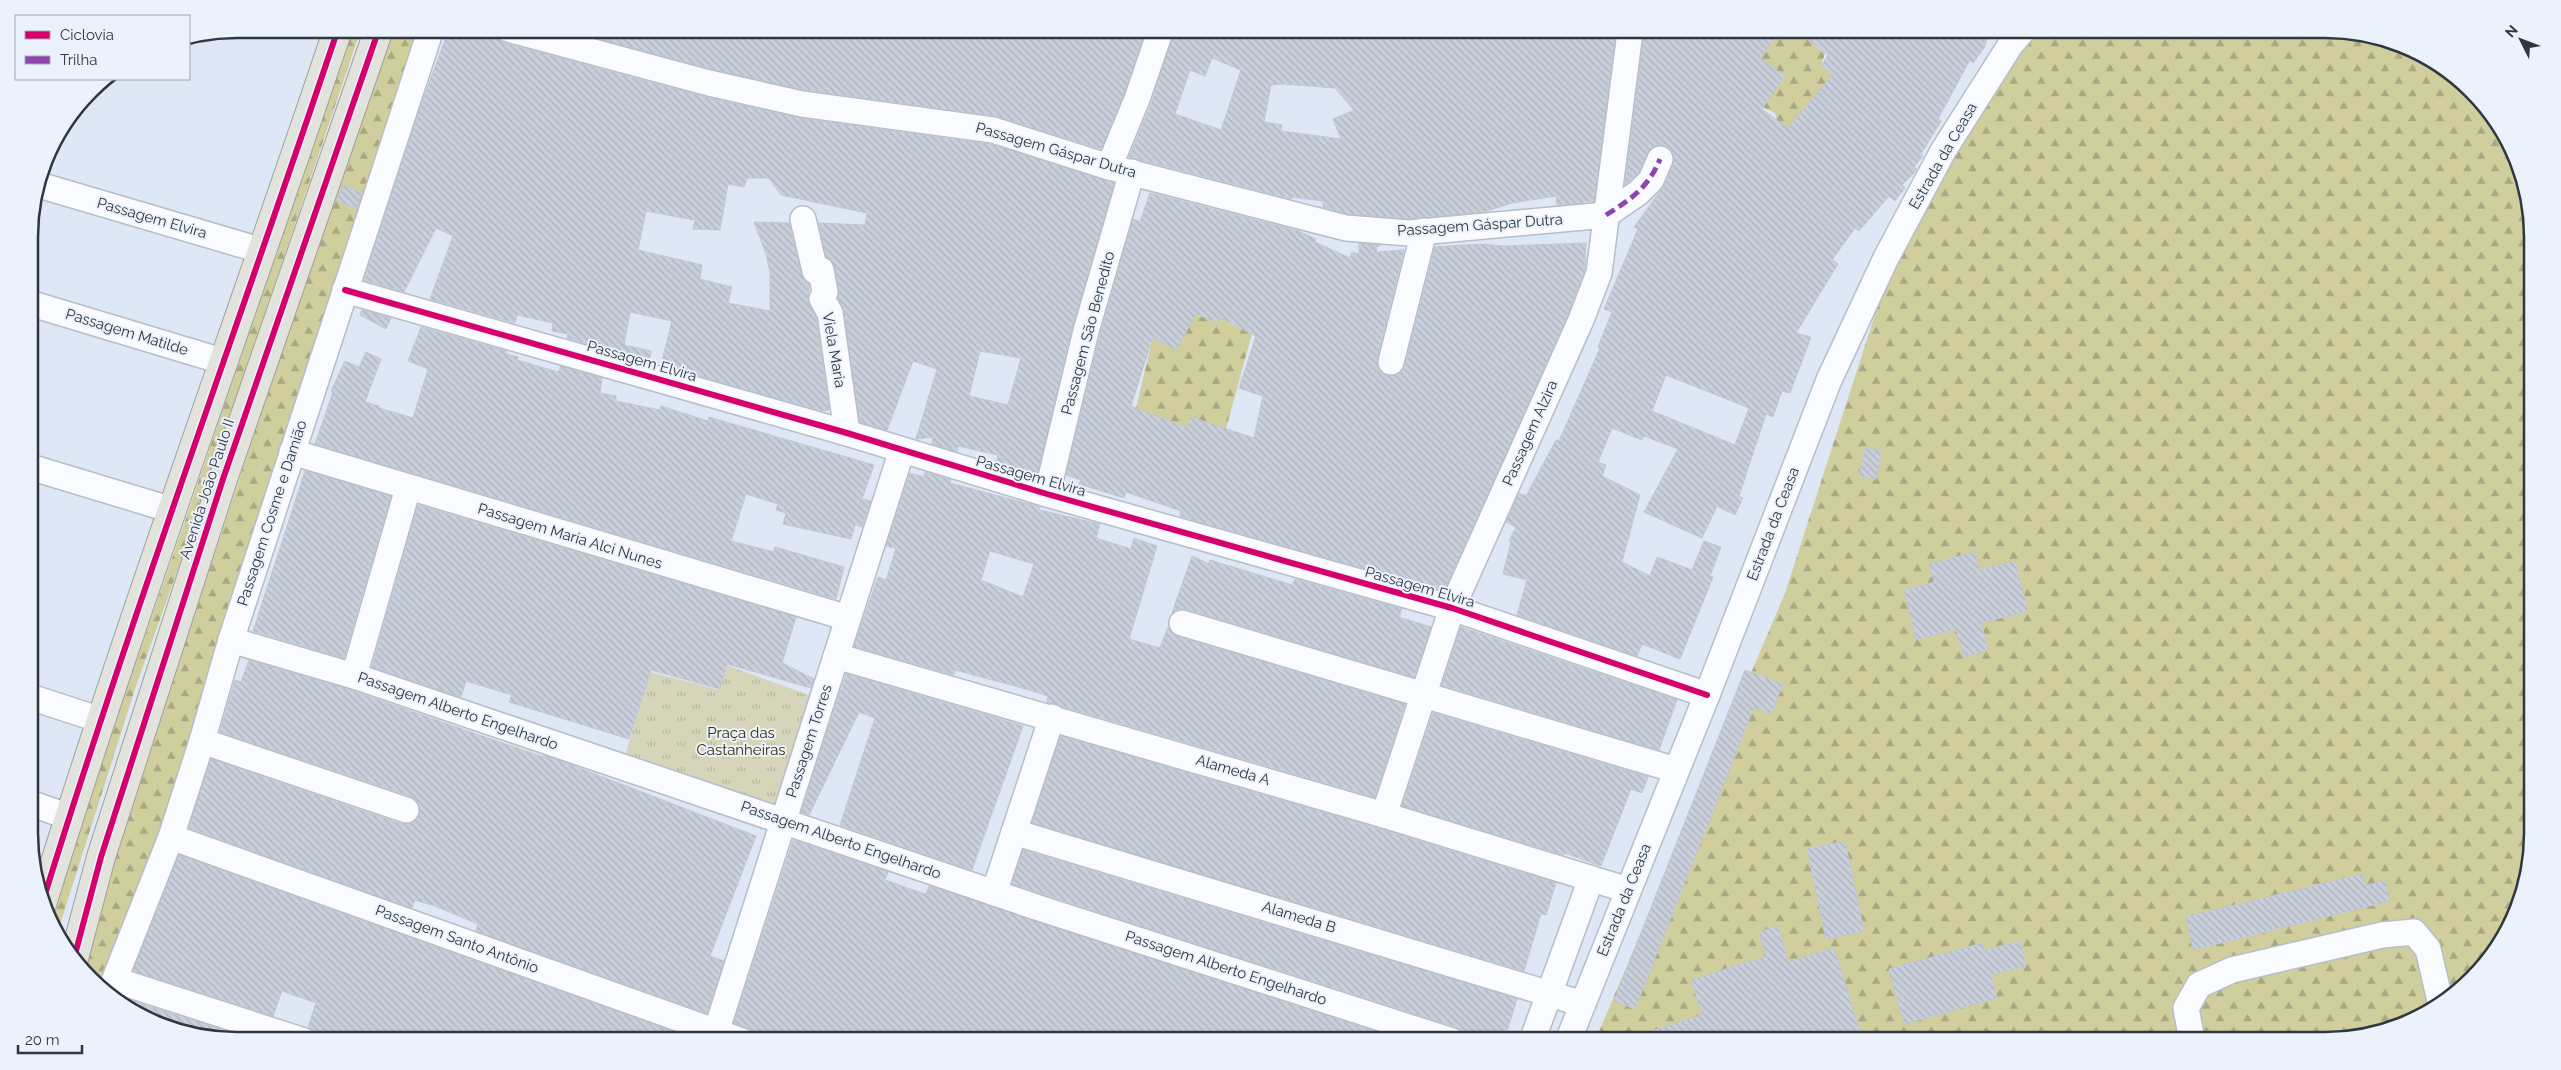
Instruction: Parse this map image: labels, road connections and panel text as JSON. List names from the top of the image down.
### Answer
{
  "streets": {
    "main road": ["Avenida João Paulo II"],
    "street": [
      "Passagem Gáspar Dutra",
      "Estrada da Ceasa",
      "Passagem Elvira",
      "Passagem Matilde",
      "Passagem São Benedito",
      "Viela Maria",
      "Passagem Alzira",
      "Passagem Cosme e Damião",
      "Passagem Maria Alci Nunes",
      "Passagem Alberto Engelhardo",
      "Passagem Torres",
      "Alameda A",
      "Alameda B",
      "Passagem Santo Antônio"
    ]
  },
  "crossings": [
    ["Passagem Gáspar Dutra", "Passagem São Benedito"],
    ["Passagem Gáspar Dutra", "Passagem Alzira"],
    ["Estrada da Ceasa", "Passagem Elvira"],
    ["Estrada da Ceasa", "Alameda A"],
    ["Estrada da Ceasa", "Alameda B"],
    ["Passagem Elvira", "Passagem São Benedito"],
    ["Passagem Elvira", "Viela Maria"],
    ["Passagem Elvira", "Passagem Alzira"],
    ["Passagem Elvira", "Avenida João Paulo II"],
    ["Passagem Elvira", "Passagem Cosme e Damião"],
    ["Passagem Elvira", "Passagem Torres"],
    ["Passagem Matilde", "Avenida João Paulo II"],
    ["Passagem Alzira", "Alameda A"],
    ["Passagem Cosme e Damião", "Passagem Maria Alci Nunes"],
    ["Passagem Cosme e Damião", "Passagem Alberto Engelhardo"],
    ["Passagem Cosme e Damião", "Passagem Santo Antônio"],
    ["Passagem Maria Alci Nunes", "Passagem Torres"],
    ["Passagem Alberto Engelhardo", "Passagem Torres"],
    ["Passagem Torres", "Alameda A"],
    ["Passagem Torres", "Passagem Santo Antônio"]
  ],
  "parks": ["Praça das Castanheiras"],
  "legend": ["Ciclovia", "Trilha"],
  "scale_bar": "20 m",
  "north": "top left"
}
